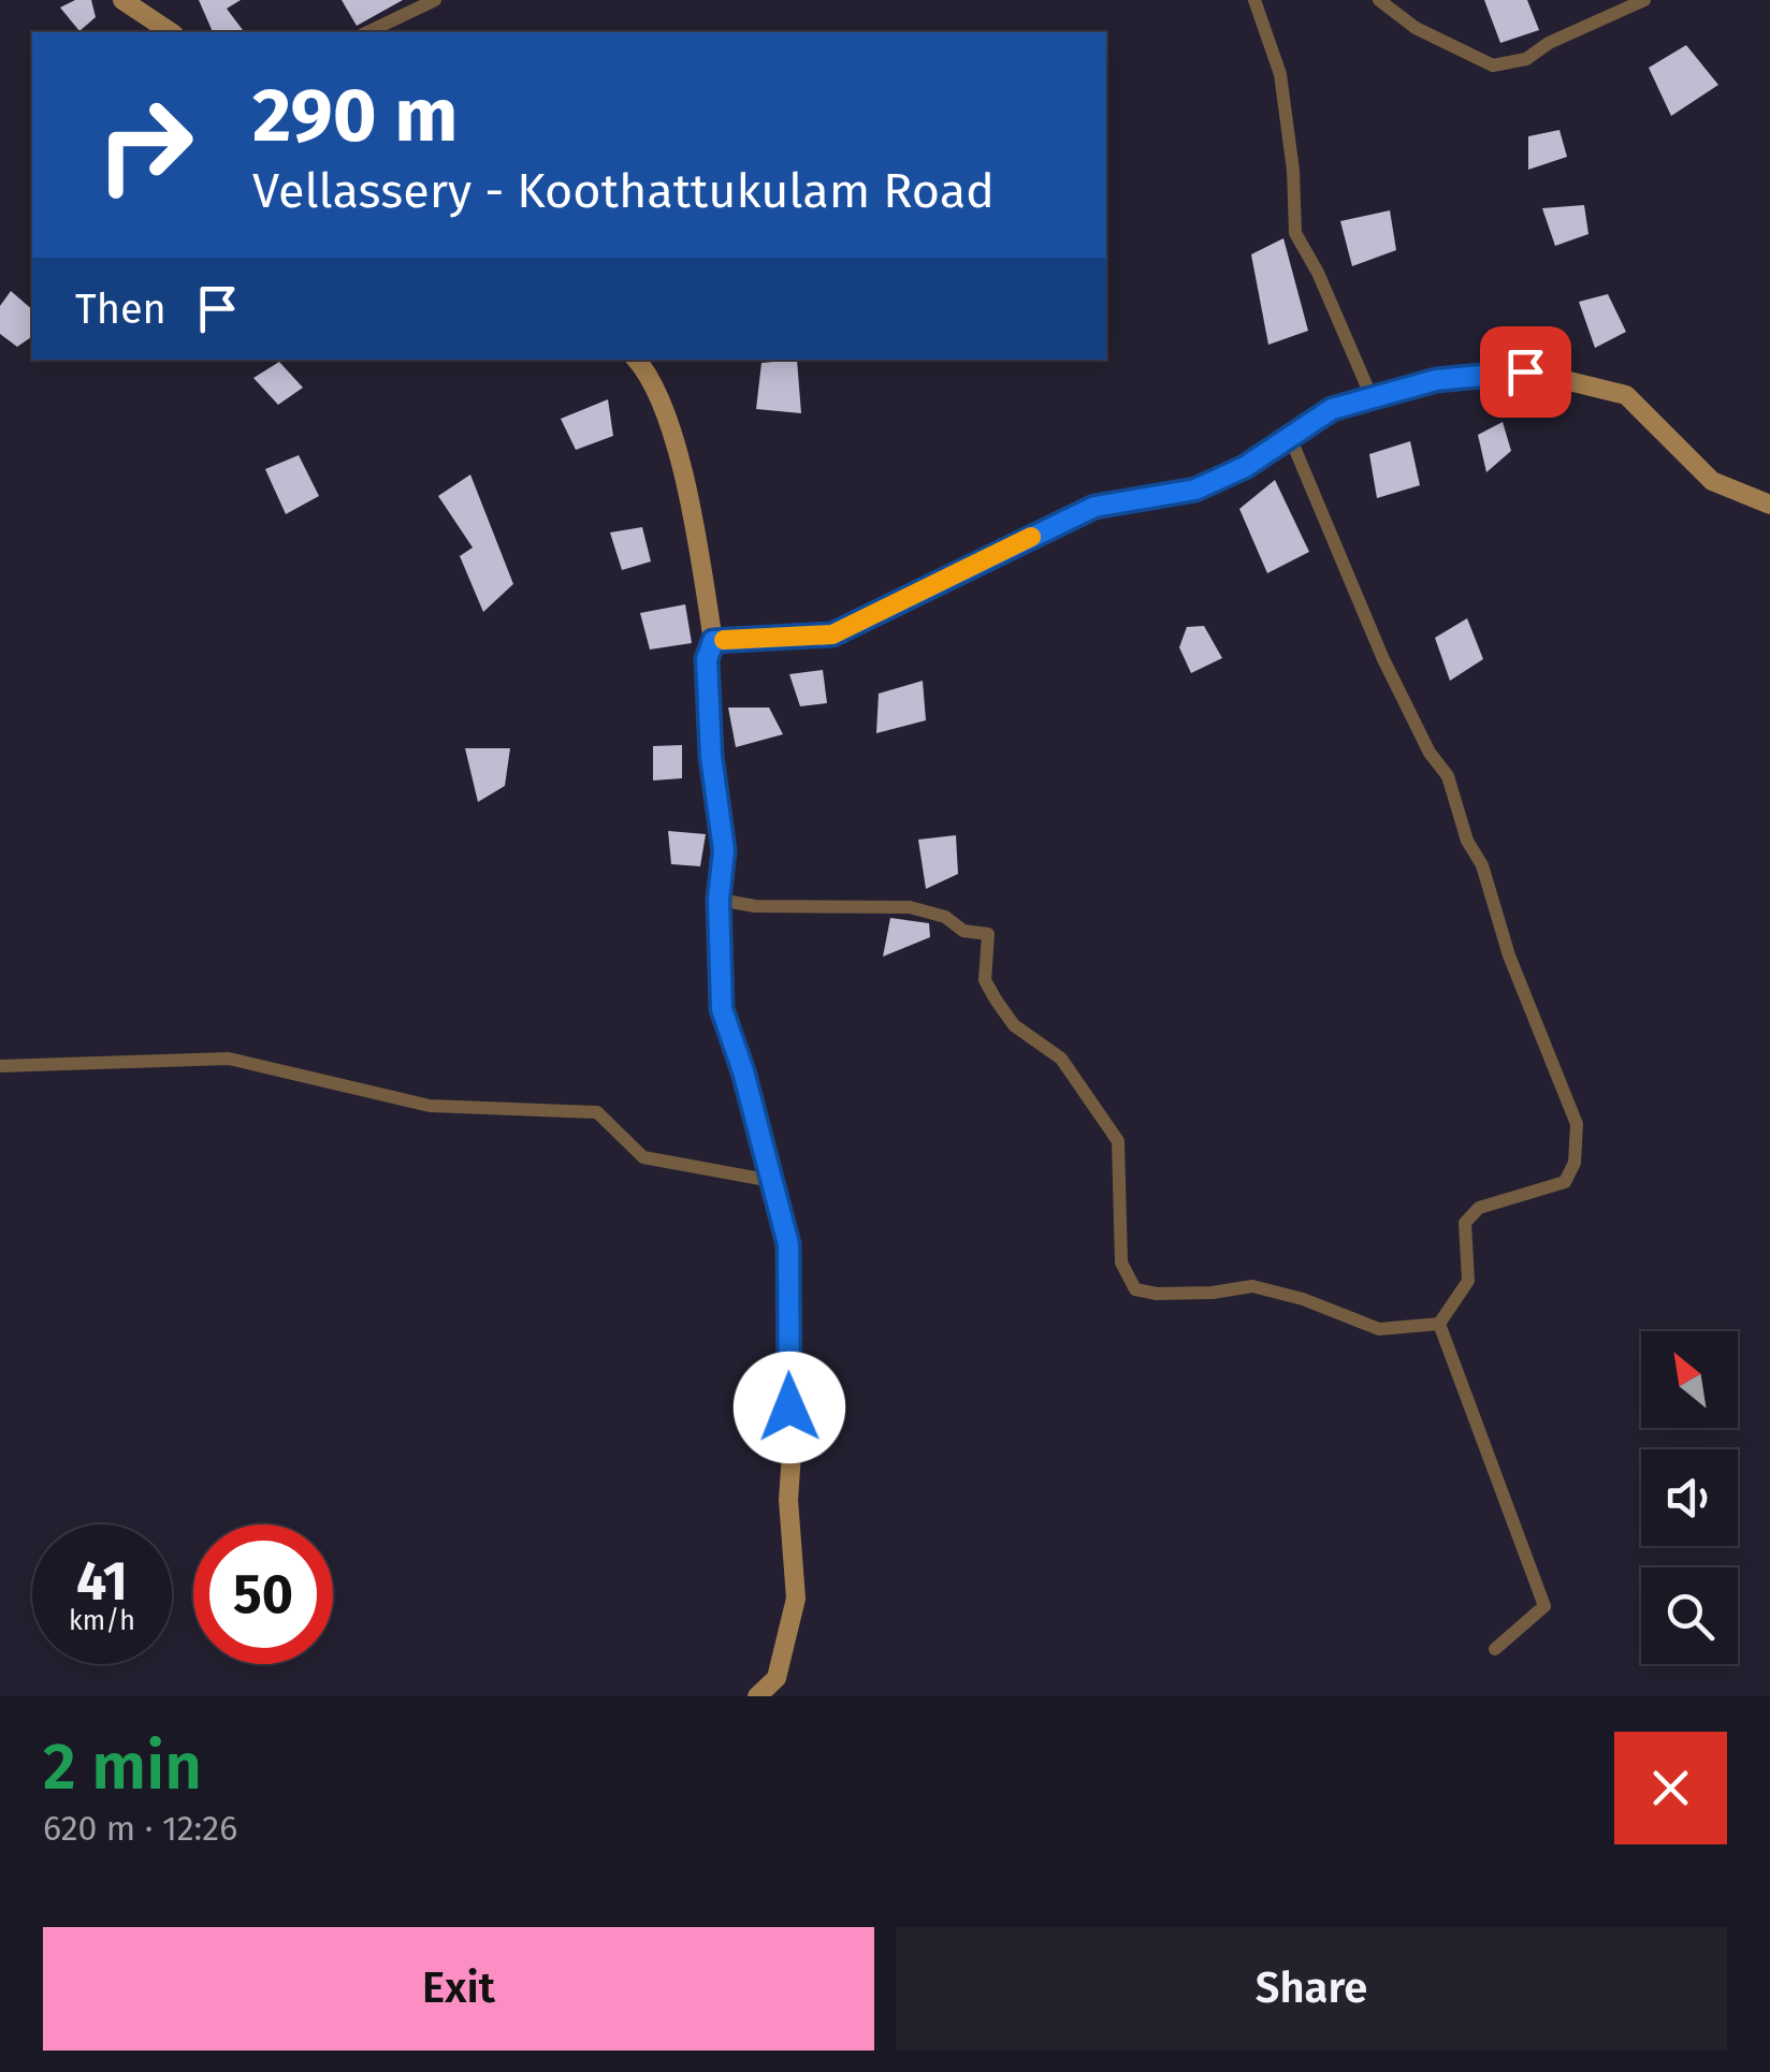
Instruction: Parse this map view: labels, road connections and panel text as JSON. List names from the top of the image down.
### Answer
{
  "north": "top left",
  "page": {
    "turn": ["290 m", "Vellassery - Koothattukulam Road"],
    "then": "Then",
    "speed": "41 km/h",
    "limit": "50",
    "heading": ["2 min", "620 m · 12:26"],
    "buttons": ["Exit", "Share"]
  }
}
